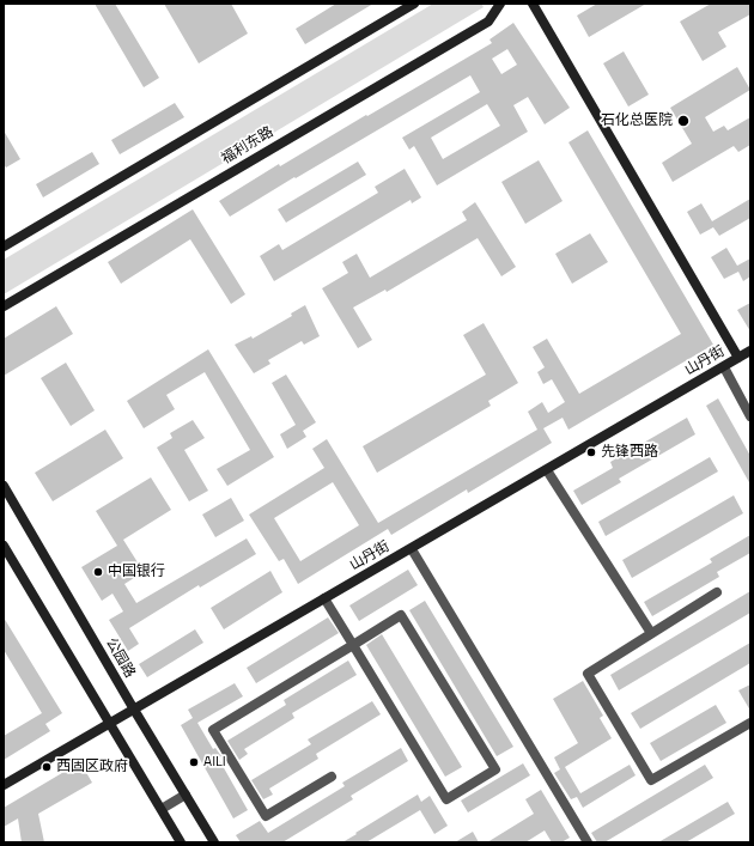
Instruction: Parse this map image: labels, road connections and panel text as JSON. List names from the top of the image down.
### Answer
{
  "streets": {
    "street": ["福利东路", "山丹街", "公园路"]
  },
  "crossings": [
    ["山丹街", "公园路"]
  ],
  "places": [
    "石化总医院",
    "先锋西路",
    "中国银行",
    "AILI",
    "西固区政府"
  ]
}
